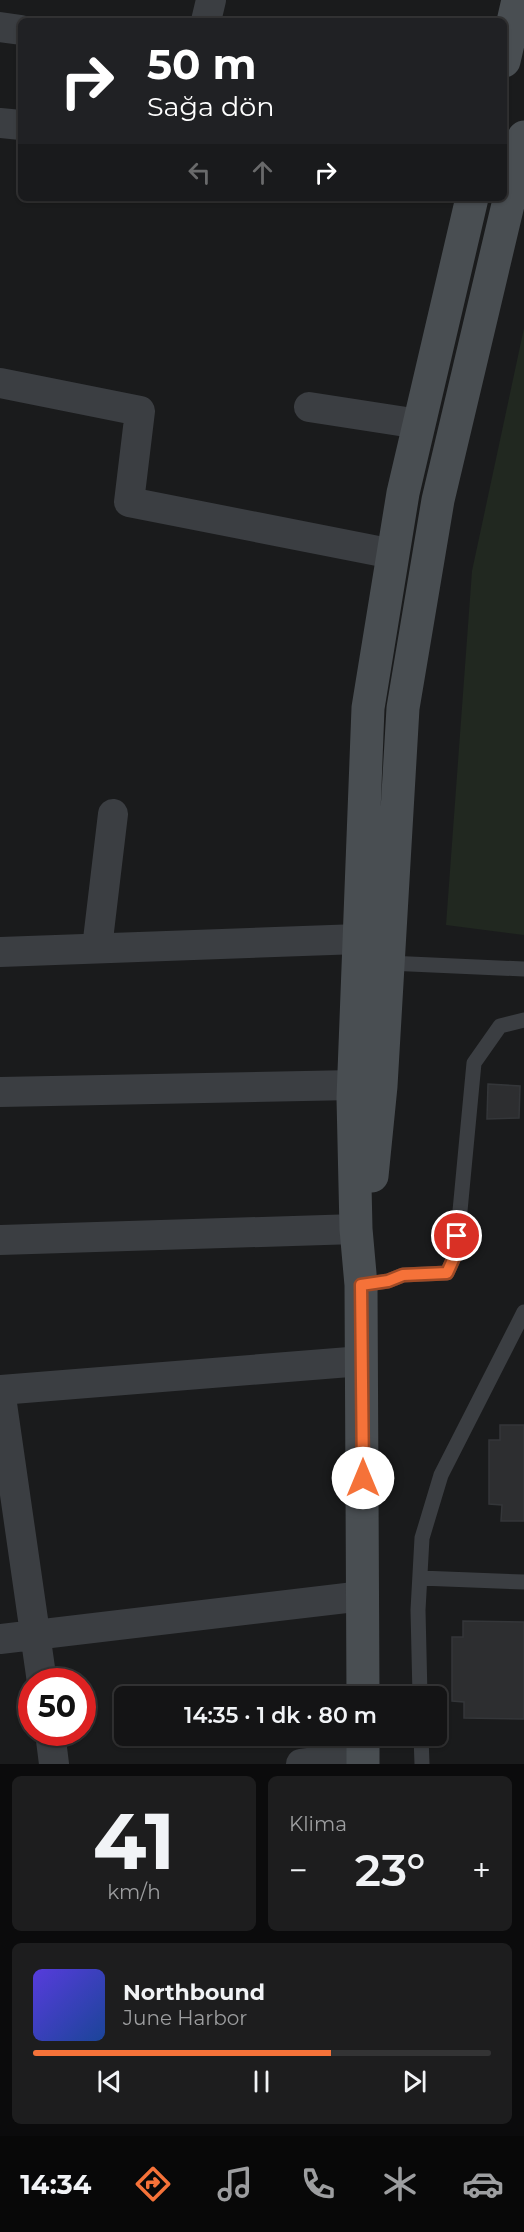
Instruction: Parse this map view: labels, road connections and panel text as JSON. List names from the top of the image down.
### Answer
{
  "page": {
    "turn": ["50 m", "Sağa dön"],
    "limit": "50",
    "trip": "14:35 · 1 dk · 80 m",
    "tile": [
      ["41", "km/h"],
      "Klima"
    ],
    "heat": ["−", "23°", "+"],
    "song": ["Northbound", "June Harbor"],
    "tabs": "14:34"
  }
}
